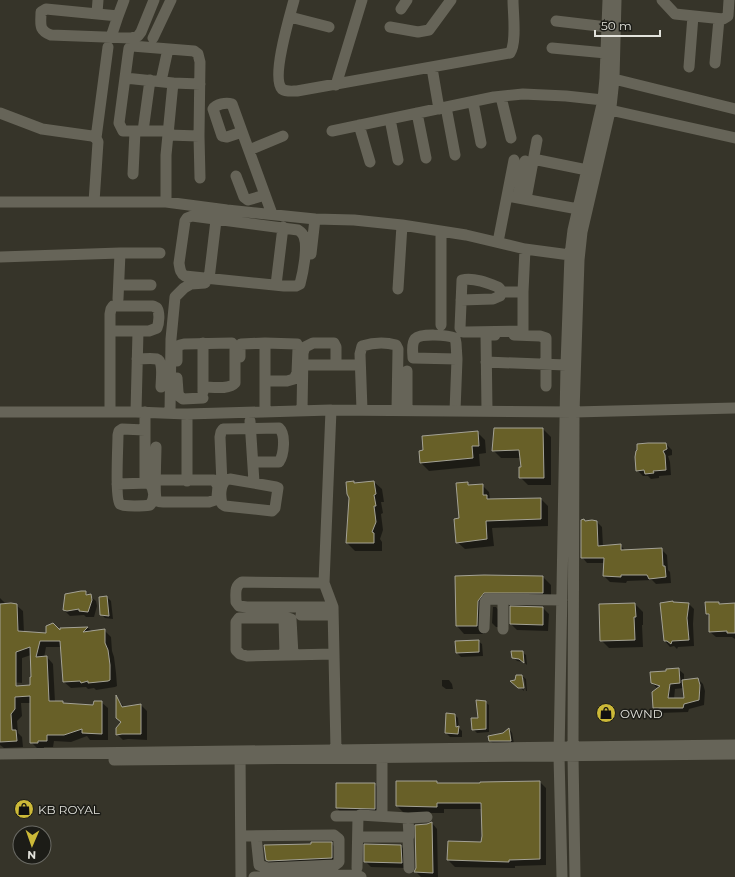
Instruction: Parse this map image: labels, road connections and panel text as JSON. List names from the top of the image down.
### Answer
{
  "places": {
    "shop": ["OWND", "KB ROYAL"]
  },
  "scale_bar": "50 m",
  "north": "bottom"
}
